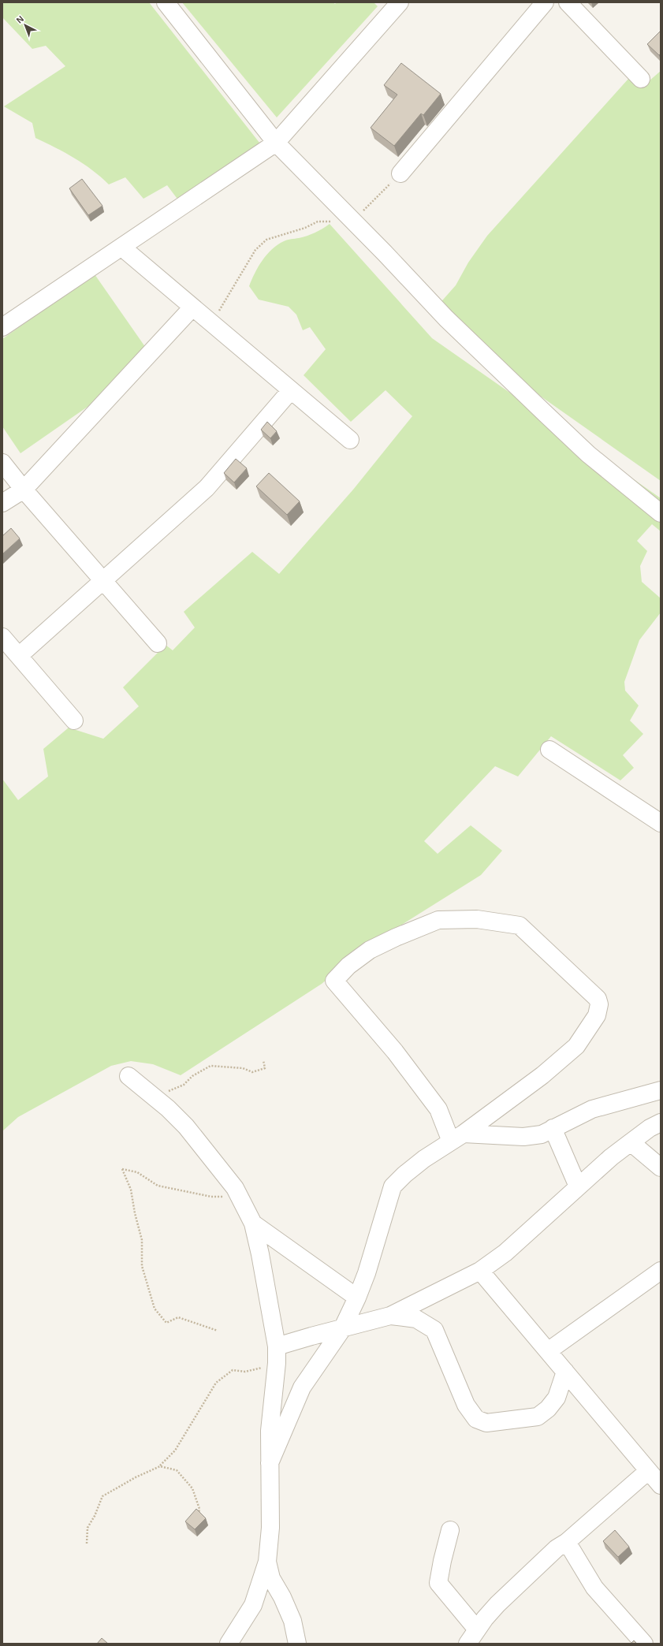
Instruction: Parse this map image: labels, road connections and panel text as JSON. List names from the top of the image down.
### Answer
{
  "north": "top left"
}
